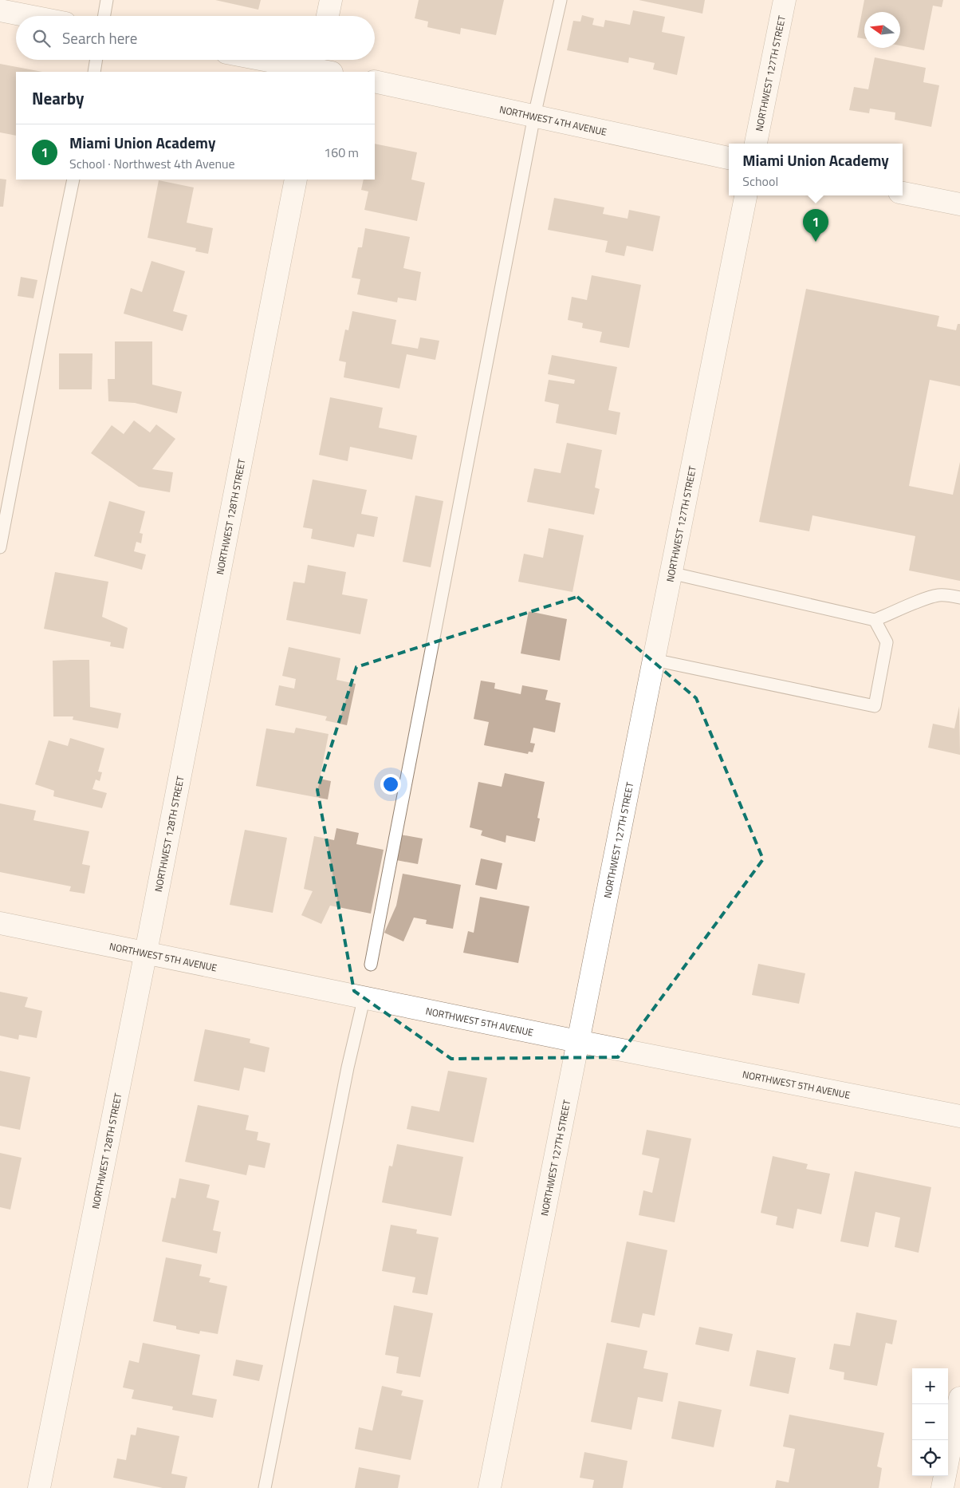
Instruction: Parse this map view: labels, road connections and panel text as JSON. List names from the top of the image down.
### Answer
{
  "streets": {
    "street": [
      "NORTHWEST 127TH STREET",
      "NORTHWEST 4TH AVENUE",
      "NORTHWEST 128TH STREET",
      "NORTHWEST 5TH AVENUE"
    ]
  },
  "crossings": [
    ["NORTHWEST 127TH STREET", "NORTHWEST 5TH AVENUE"],
    ["NORTHWEST 128TH STREET", "NORTHWEST 5TH AVENUE"]
  ],
  "north": "left",
  "page": {
    "search": "Search here",
    "heading": "Nearby",
    "list": [
      {
        "mark": "1",
        "name": "Miami Union Academy",
        "note": "School · Northwest 4th Avenue",
        "value": "160 m"
      }
    ],
    "popup": ["Miami Union Academy", "School"],
    "pins": "1",
    "map_buttons": ["+", "−"]
  }
}
